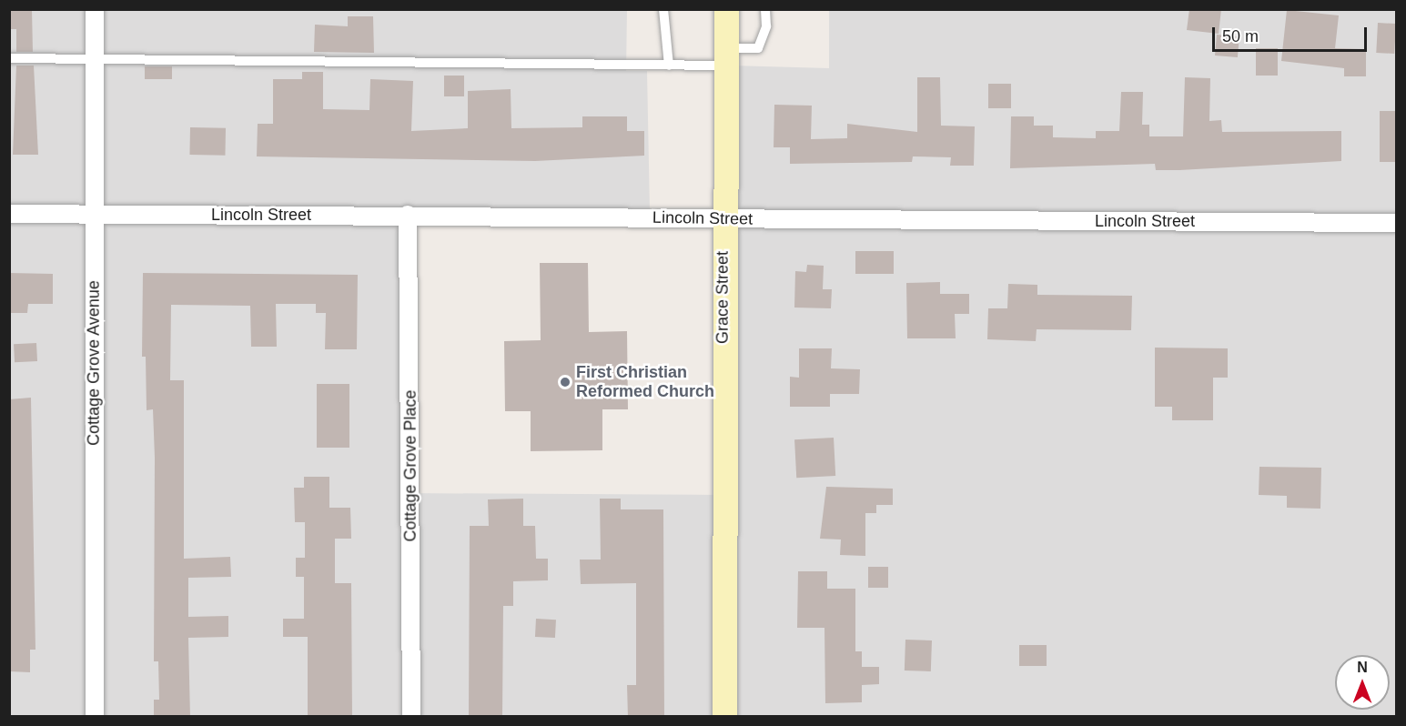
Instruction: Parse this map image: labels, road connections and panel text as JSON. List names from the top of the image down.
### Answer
{
  "streets": {
    "street": [
      "Lincoln Street",
      "Grace Street",
      "Cottage Grove Avenue",
      "Cottage Grove Place"
    ]
  },
  "crossings": [
    ["Lincoln Street", "Grace Street"],
    ["Lincoln Street", "Cottage Grove Avenue"],
    ["Lincoln Street", "Cottage Grove Place"]
  ],
  "places": ["First Christian Reformed Church"],
  "scale_bar": "50 m",
  "north": "top"
}
